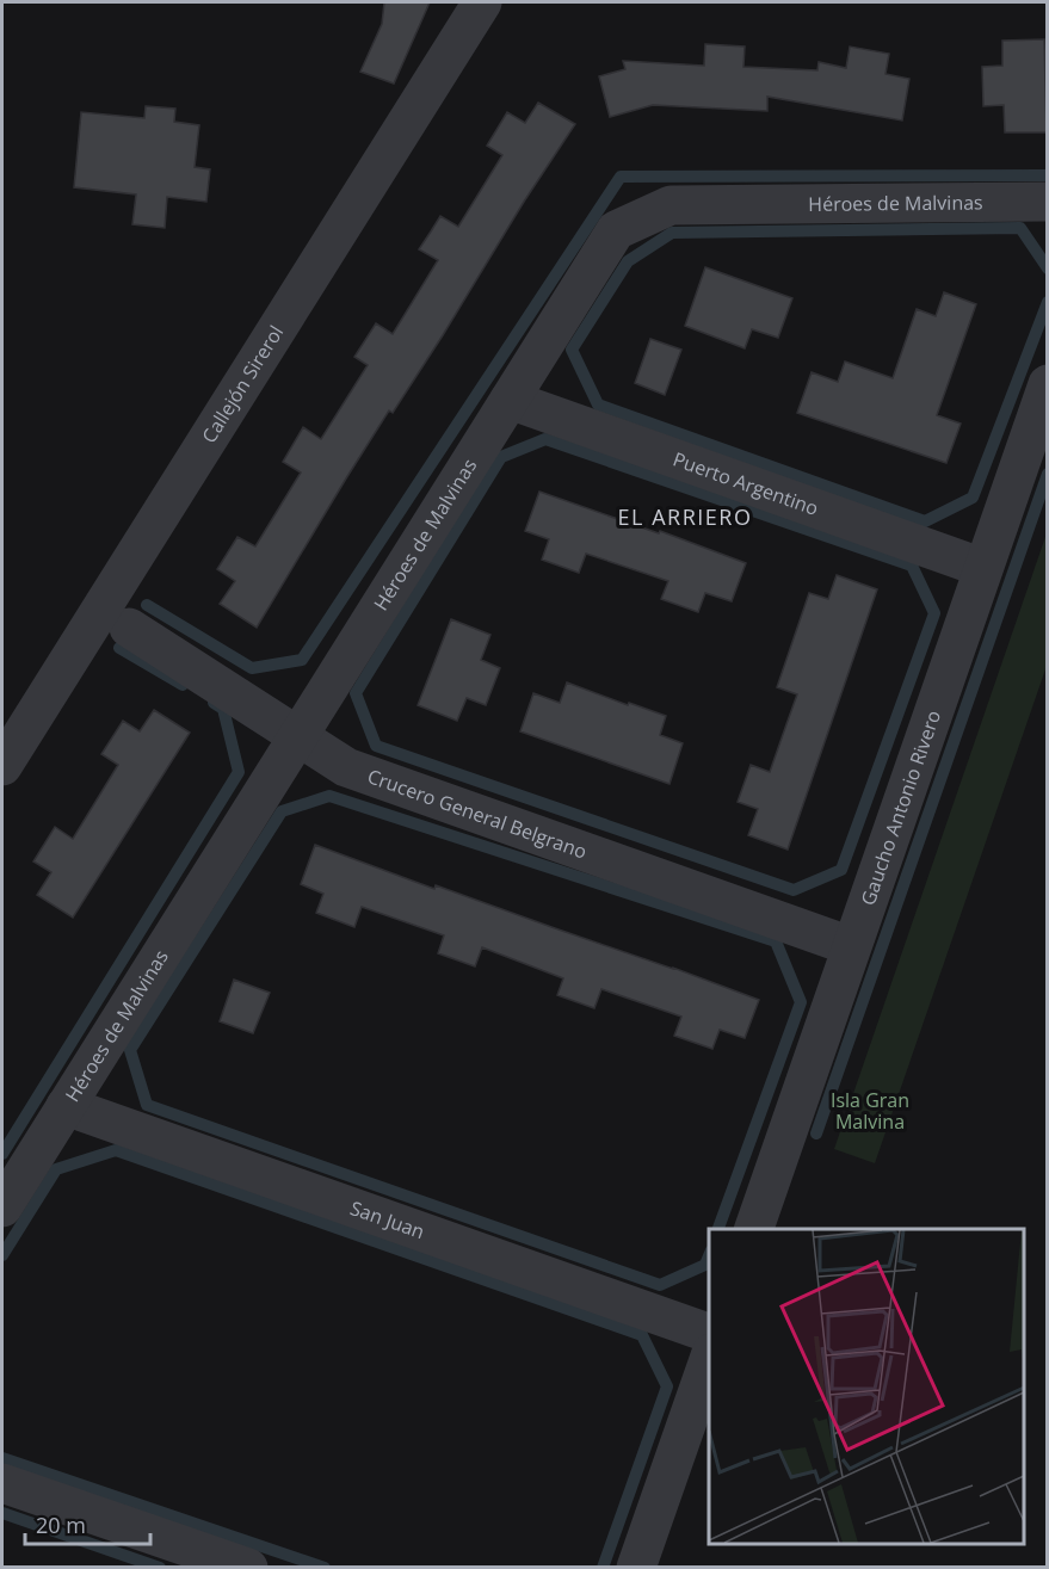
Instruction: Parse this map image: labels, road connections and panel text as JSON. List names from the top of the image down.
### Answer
{
  "streets": {
    "street": [
      "Héroes de Malvinas",
      "Callejón Sirerol",
      "Puerto Argentino",
      "Gaucho Antonio Rivero",
      "Crucero General Belgrano",
      "San Juan"
    ]
  },
  "crossings": [
    ["Héroes de Malvinas", "Puerto Argentino"],
    ["Héroes de Malvinas", "Crucero General Belgrano"],
    ["Héroes de Malvinas", "San Juan"],
    ["Puerto Argentino", "Gaucho Antonio Rivero"],
    ["Gaucho Antonio Rivero", "Crucero General Belgrano"]
  ],
  "districts": ["EL ARRIERO"],
  "parks": ["Isla Gran Malvina"],
  "scale_bar": "20 m"
}
